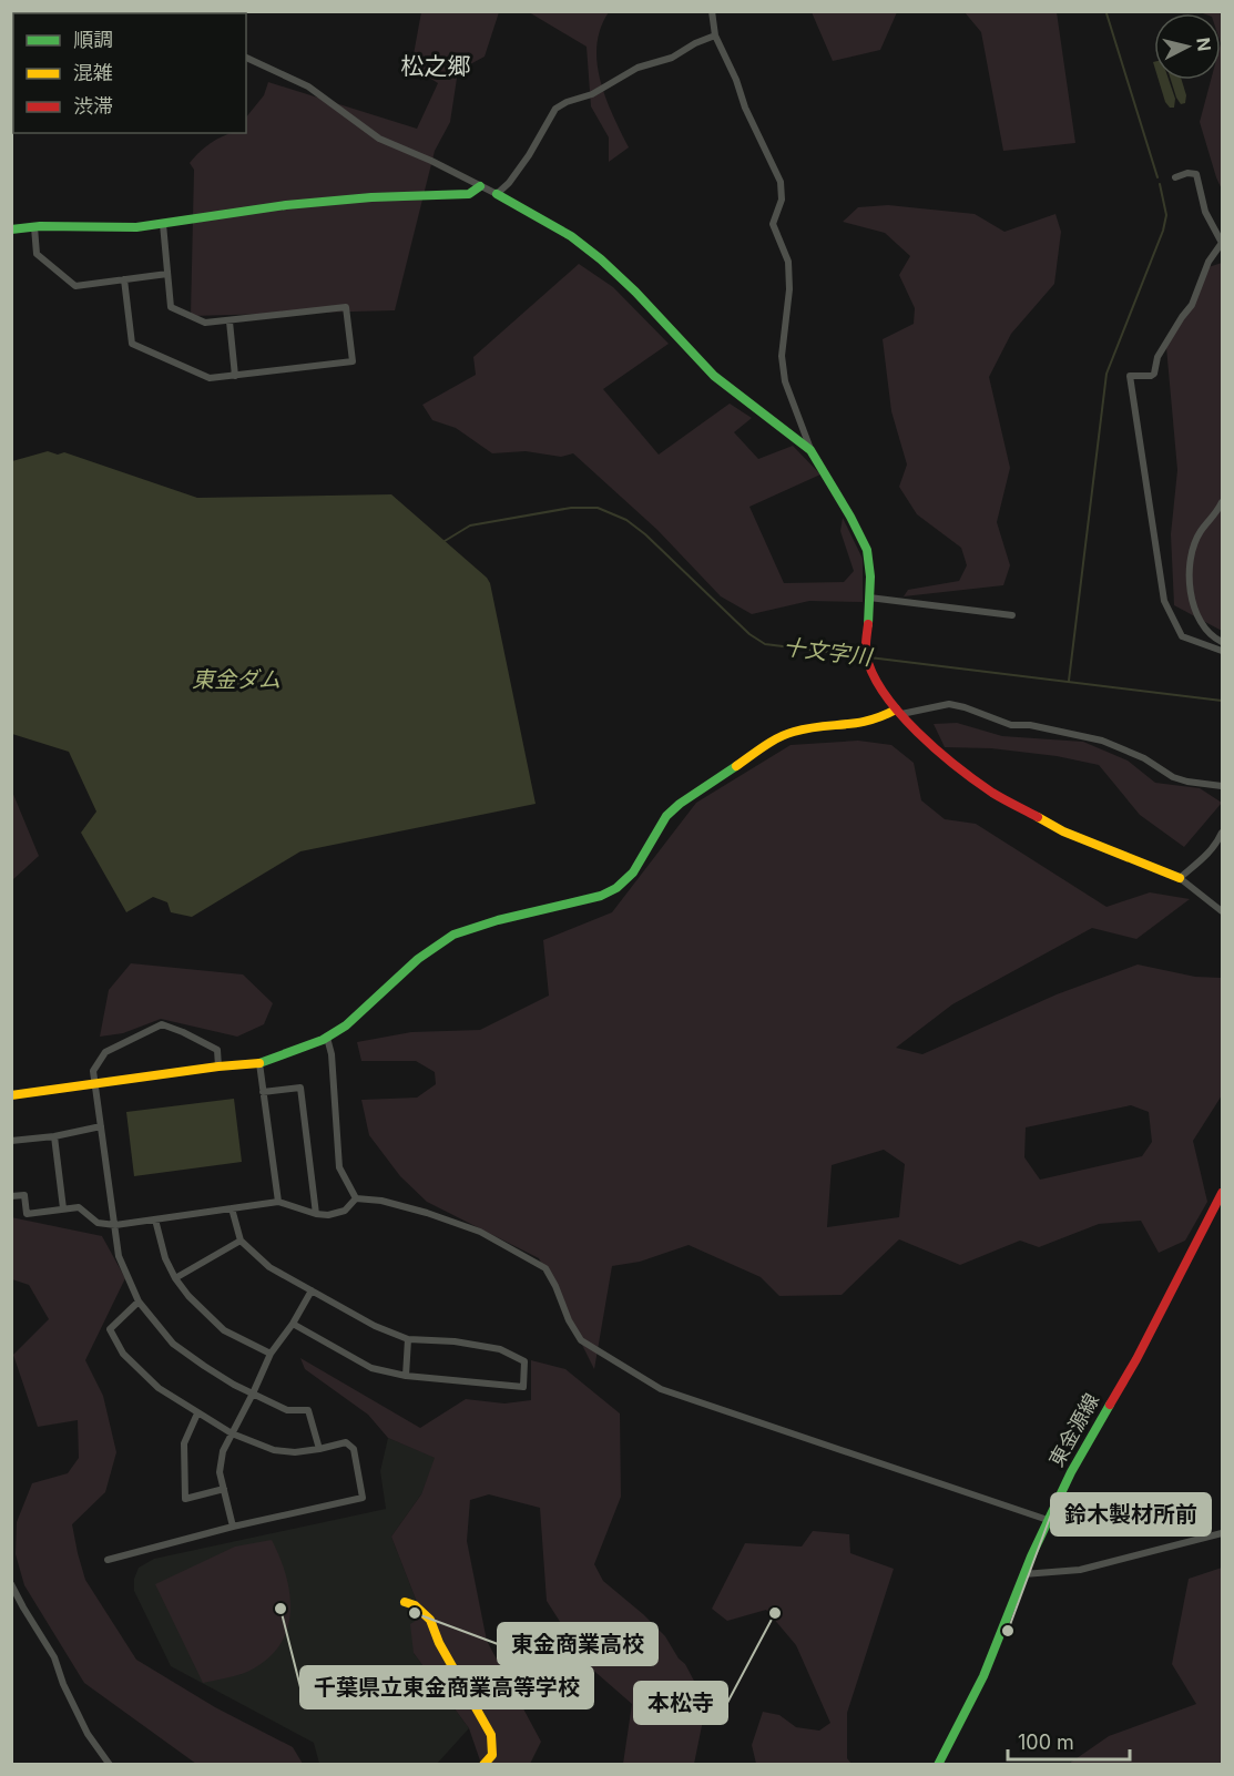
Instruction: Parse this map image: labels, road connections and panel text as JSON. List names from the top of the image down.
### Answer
{
  "streets": {
    "street": ["東金源線"]
  },
  "districts": ["松之郷"],
  "water": ["十文字川", "東金ダム"],
  "places": [
    "千葉県立東金商業高等学校",
    "東金商業高校",
    "本松寺",
    "鈴木製材所前"
  ],
  "legend": ["順調", "混雑", "渋滞"],
  "scale_bar": "100 m",
  "north": "right"
}
